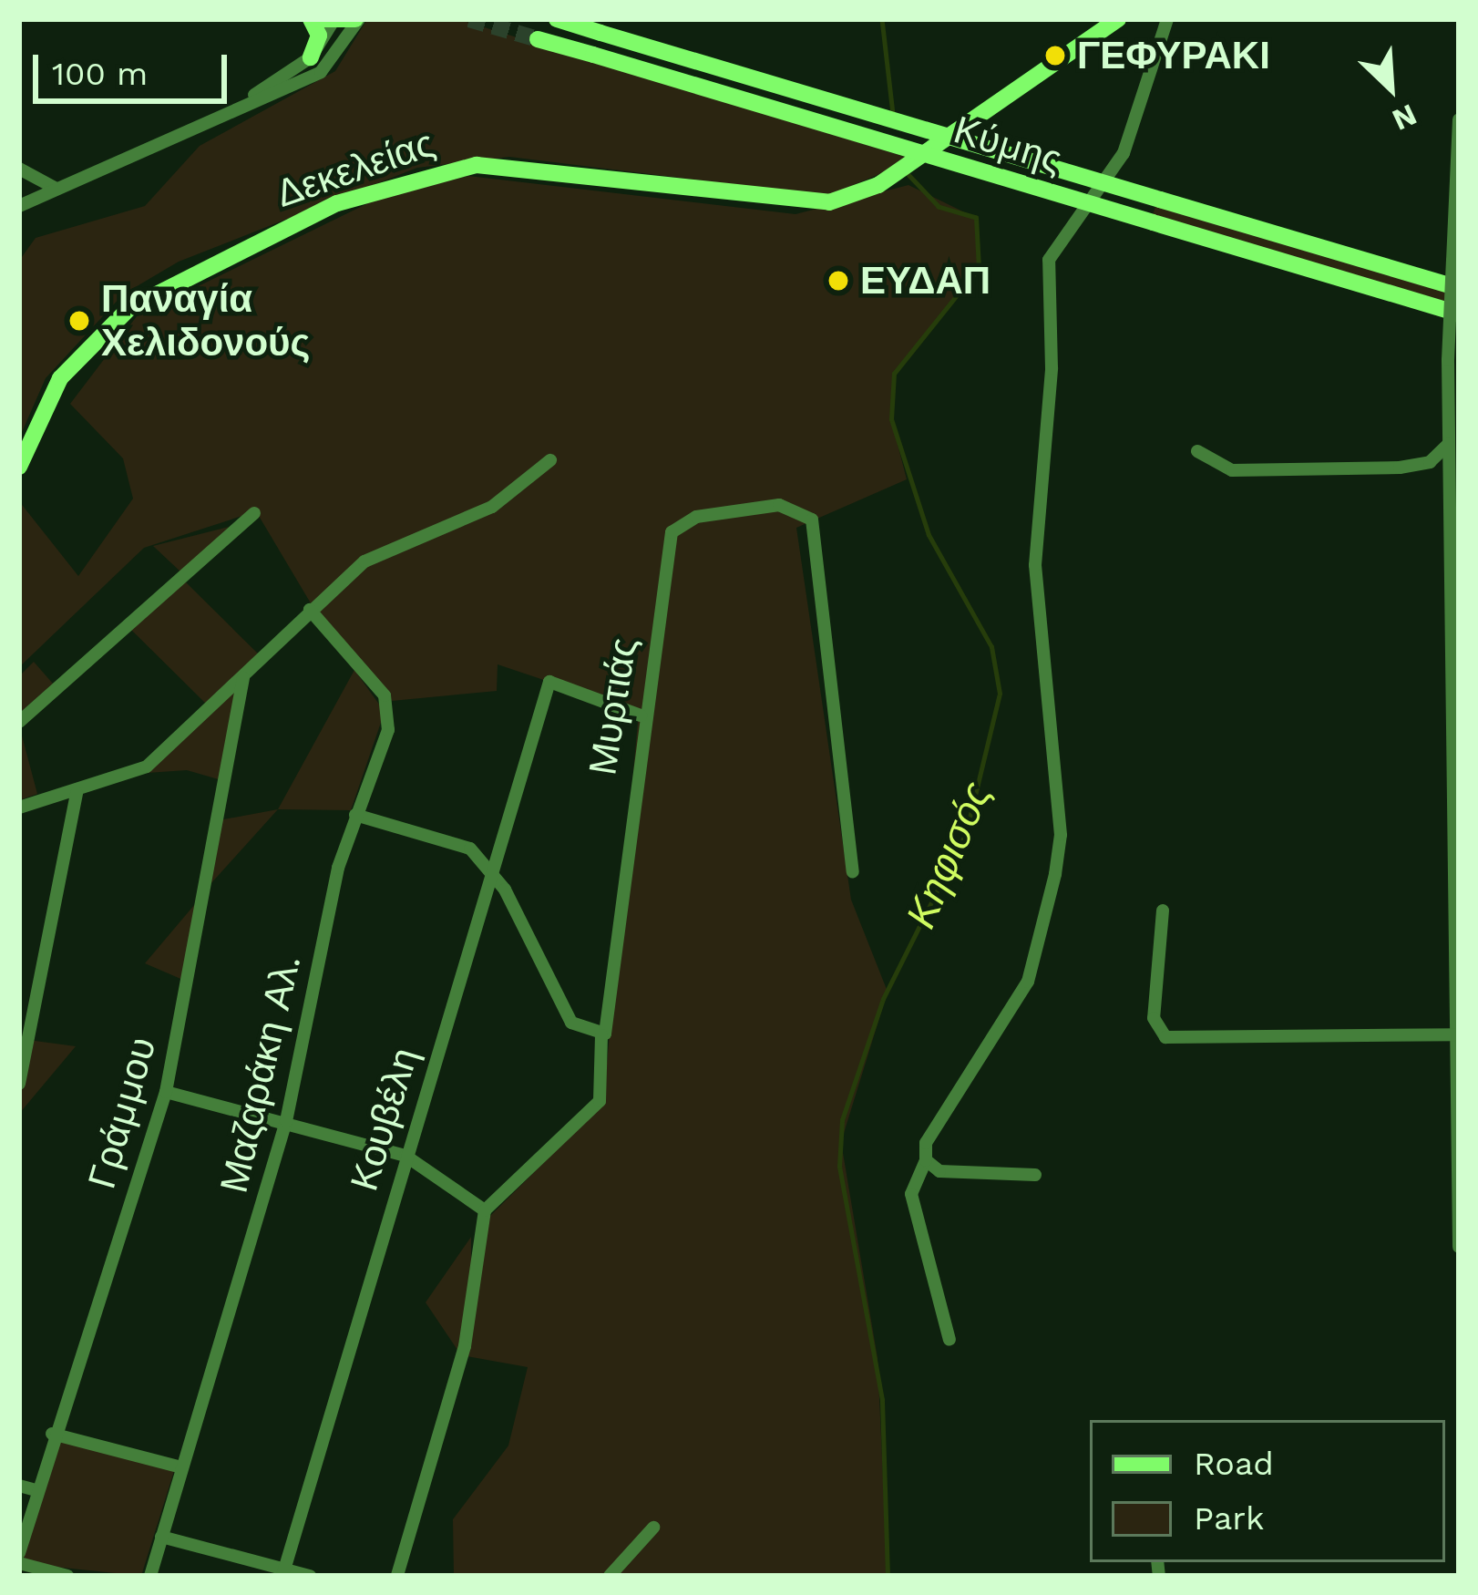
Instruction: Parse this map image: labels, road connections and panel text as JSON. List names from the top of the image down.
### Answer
{
  "streets": {
    "main road": ["Κύμης", "Δεκελείας"],
    "street": [
      "Μυρτιάς",
      "Μαζαράκη Αλ.",
      "Γράμμου",
      "Κουβέλη"
    ]
  },
  "crossings": [
    ["Μυρτιάς", "Κουβέλη"]
  ],
  "water": ["Κηφισός"],
  "places": ["ΓΕΦΥΡΑΚΙ", "ΕΥΔΑΠ", "Παναγία Χελιδονούς"],
  "legend": ["Road", "Park"],
  "scale_bar": "100 m",
  "north": "bottom right"
}
